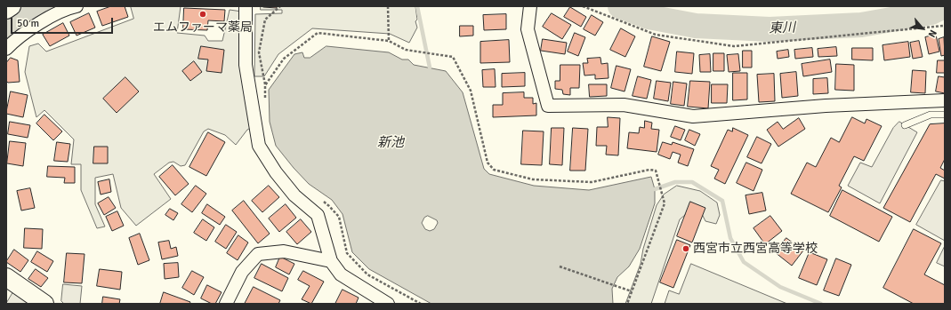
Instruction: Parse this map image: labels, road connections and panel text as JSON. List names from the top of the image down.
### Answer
{
  "water": ["東川", "新池"],
  "places": ["エムファーマ薬局", "西宮市立西宮高等学校"],
  "scale_bar": "50 m",
  "north": "bottom right"
}
